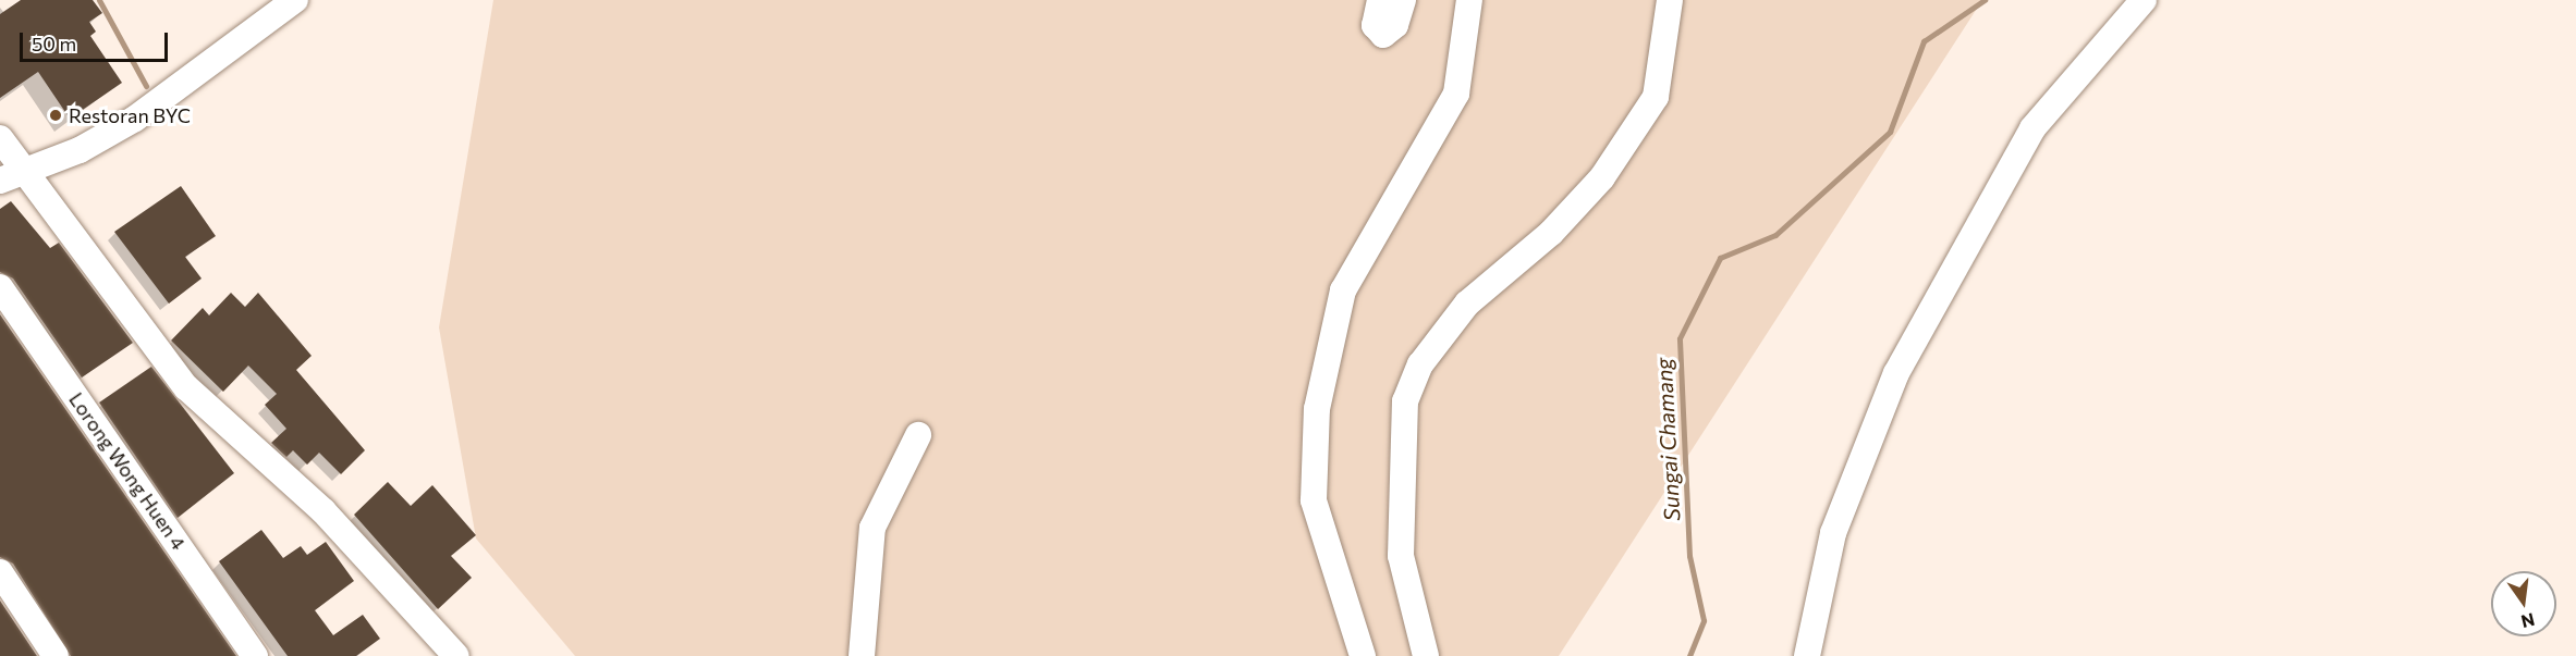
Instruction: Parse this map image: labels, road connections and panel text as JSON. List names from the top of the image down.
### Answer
{
  "streets": {
    "street": ["Lorong Wong Huen 4"]
  },
  "water": ["Sungai Chamang"],
  "places": ["Restoran BYC"],
  "scale_bar": "50 m",
  "north": "bottom"
}
